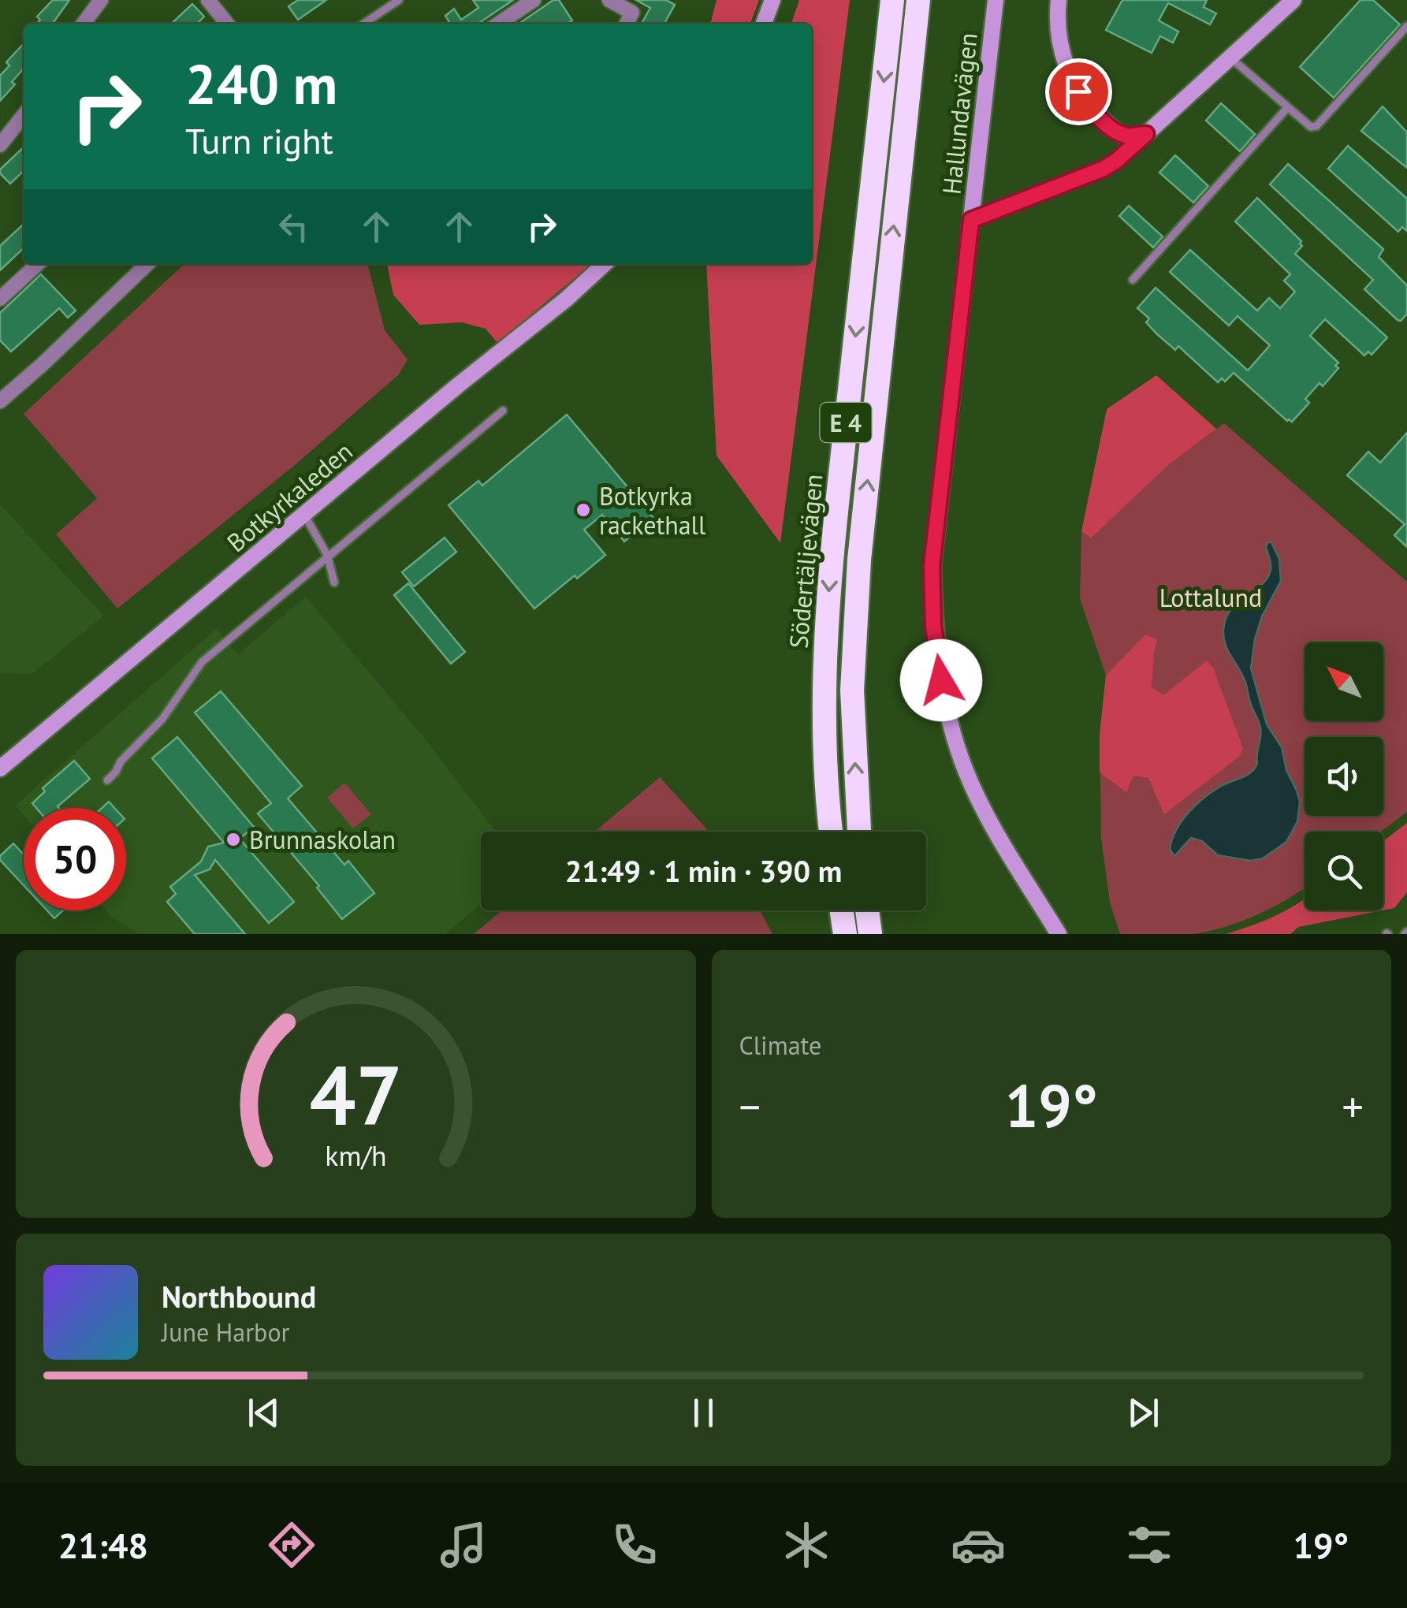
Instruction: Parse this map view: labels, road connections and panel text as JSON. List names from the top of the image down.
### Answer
{
  "streets": {
    "highway": ["E 4", "Södertäljevägen"],
    "main road": ["Hallundavägen", "Botkyrkaleden"]
  },
  "parks": ["Lottalund"],
  "places": ["Botkyrka rackethall", "Brunnaskolan"],
  "north": "top left",
  "page": {
    "turn": ["240 m", "Turn right"],
    "limit": "50",
    "trip": "21:49 · 1 min · 390 m",
    "tile": "Climate",
    "heat": ["−", "19°", "+"],
    "song": ["Northbound", "June Harbor"],
    "tabs": ["21:48", "19°"],
    "gauge": ["47", "km/h"]
  }
}
